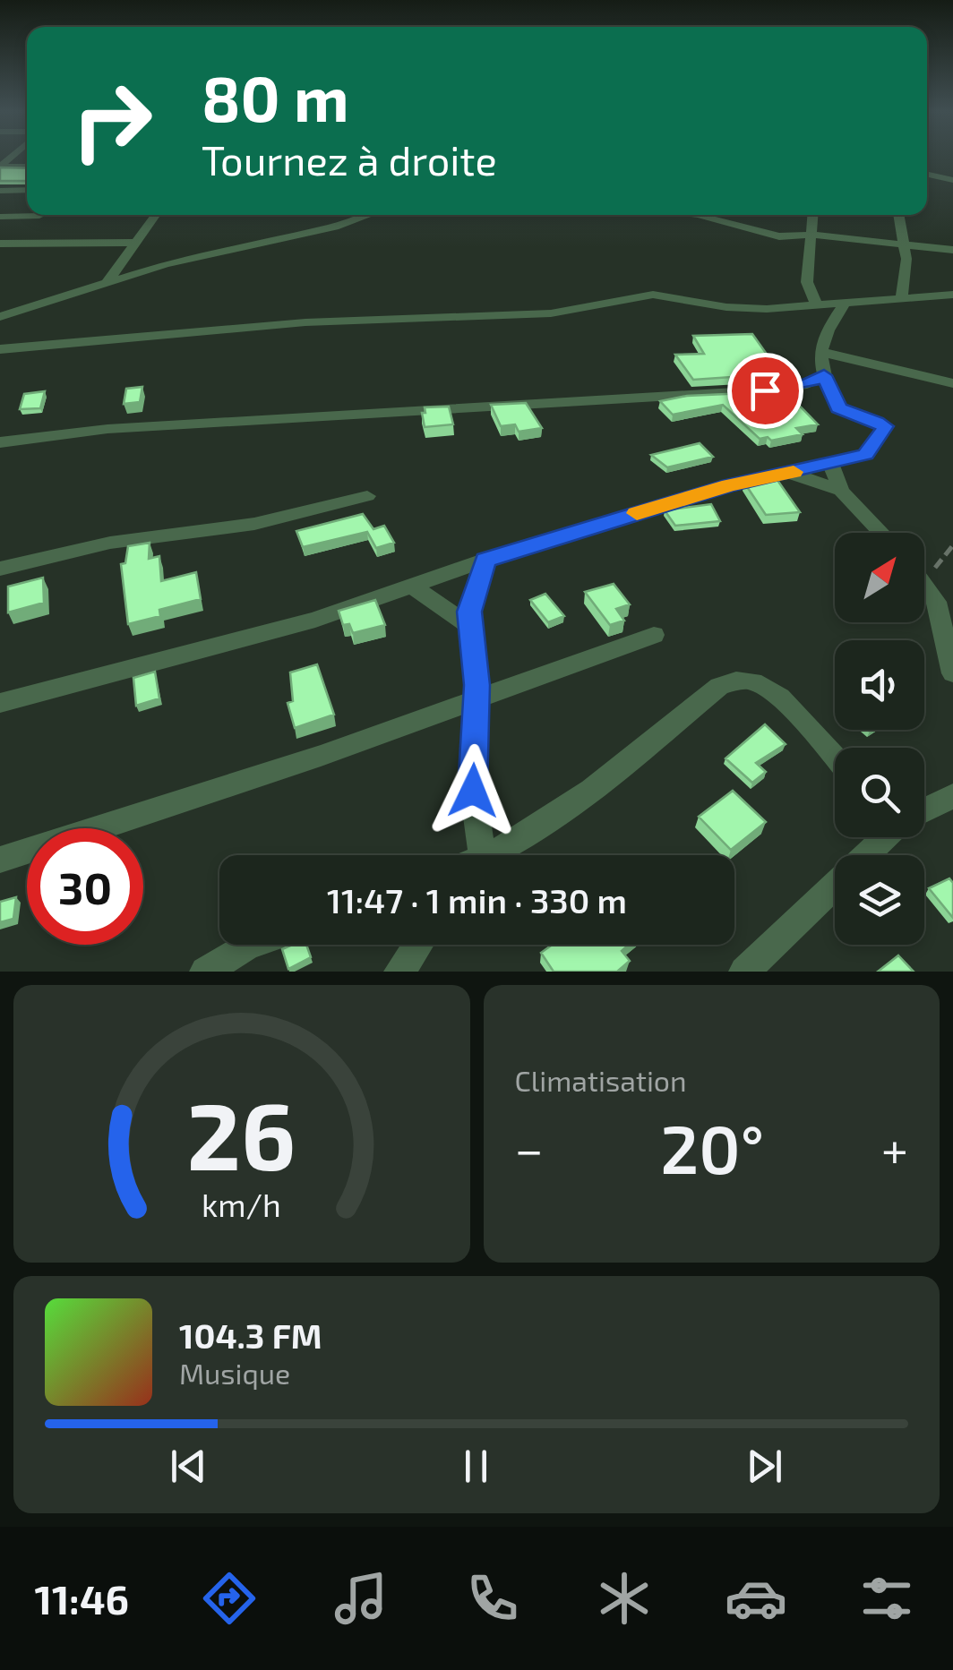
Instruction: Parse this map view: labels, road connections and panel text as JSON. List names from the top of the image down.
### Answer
{
  "north": "top right",
  "page": {
    "turn": ["80 m", "Tournez à droite"],
    "limit": "30",
    "trip": "11:47 · 1 min · 330 m",
    "tile": "Climatisation",
    "heat": ["−", "20°", "+"],
    "song": ["104.3 FM", "Musique"],
    "tabs": "11:46",
    "gauge": ["26", "km/h"]
  }
}
